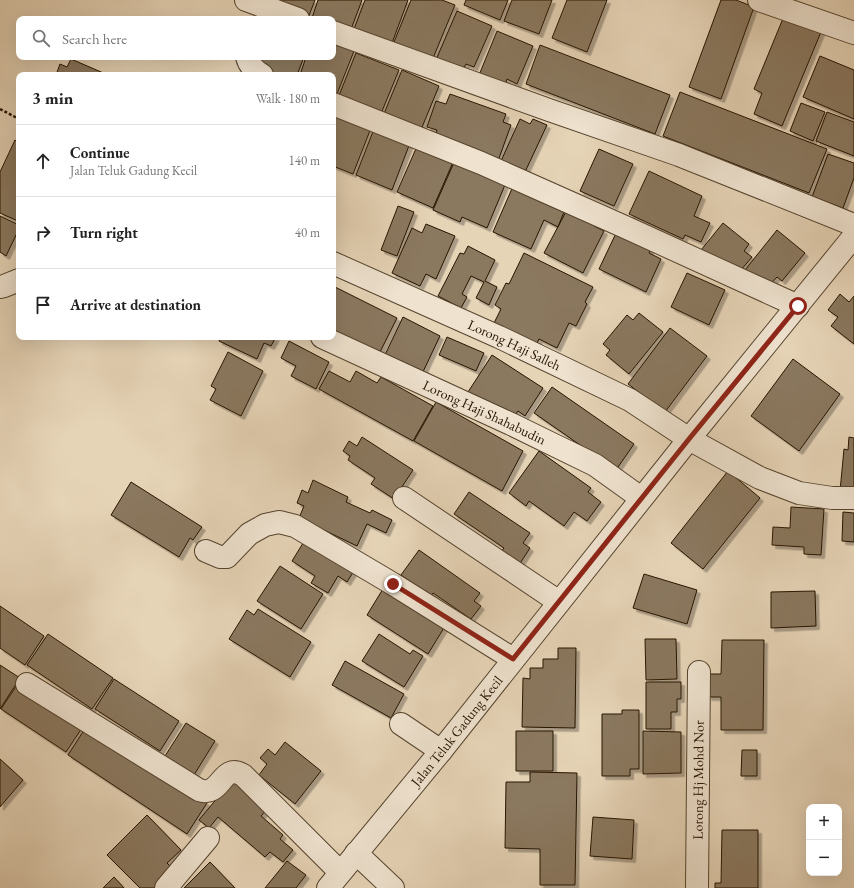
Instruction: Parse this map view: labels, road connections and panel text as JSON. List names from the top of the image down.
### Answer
{
  "streets": {
    "street": [
      "Lorong Haji Salleh",
      "Lorong Haji Shahabudin",
      "Jalan Teluk Gadung Kecil",
      "Lorong Hj Mohd Nor"
    ]
  },
  "crossings": [
    ["Lorong Haji Salleh", "Jalan Teluk Gadung Kecil"],
    ["Lorong Haji Shahabudin", "Jalan Teluk Gadung Kecil"]
  ],
  "page": {
    "search": "Search here",
    "heading": ["3 min", "Walk · 180 m"],
    "list": [
      ["Continue", "Jalan Teluk Gadung Kecil", "140 m"],
      ["Turn right", "40 m"],
      "Arrive at destination"
    ],
    "map_buttons": ["+", "−"]
  }
}
